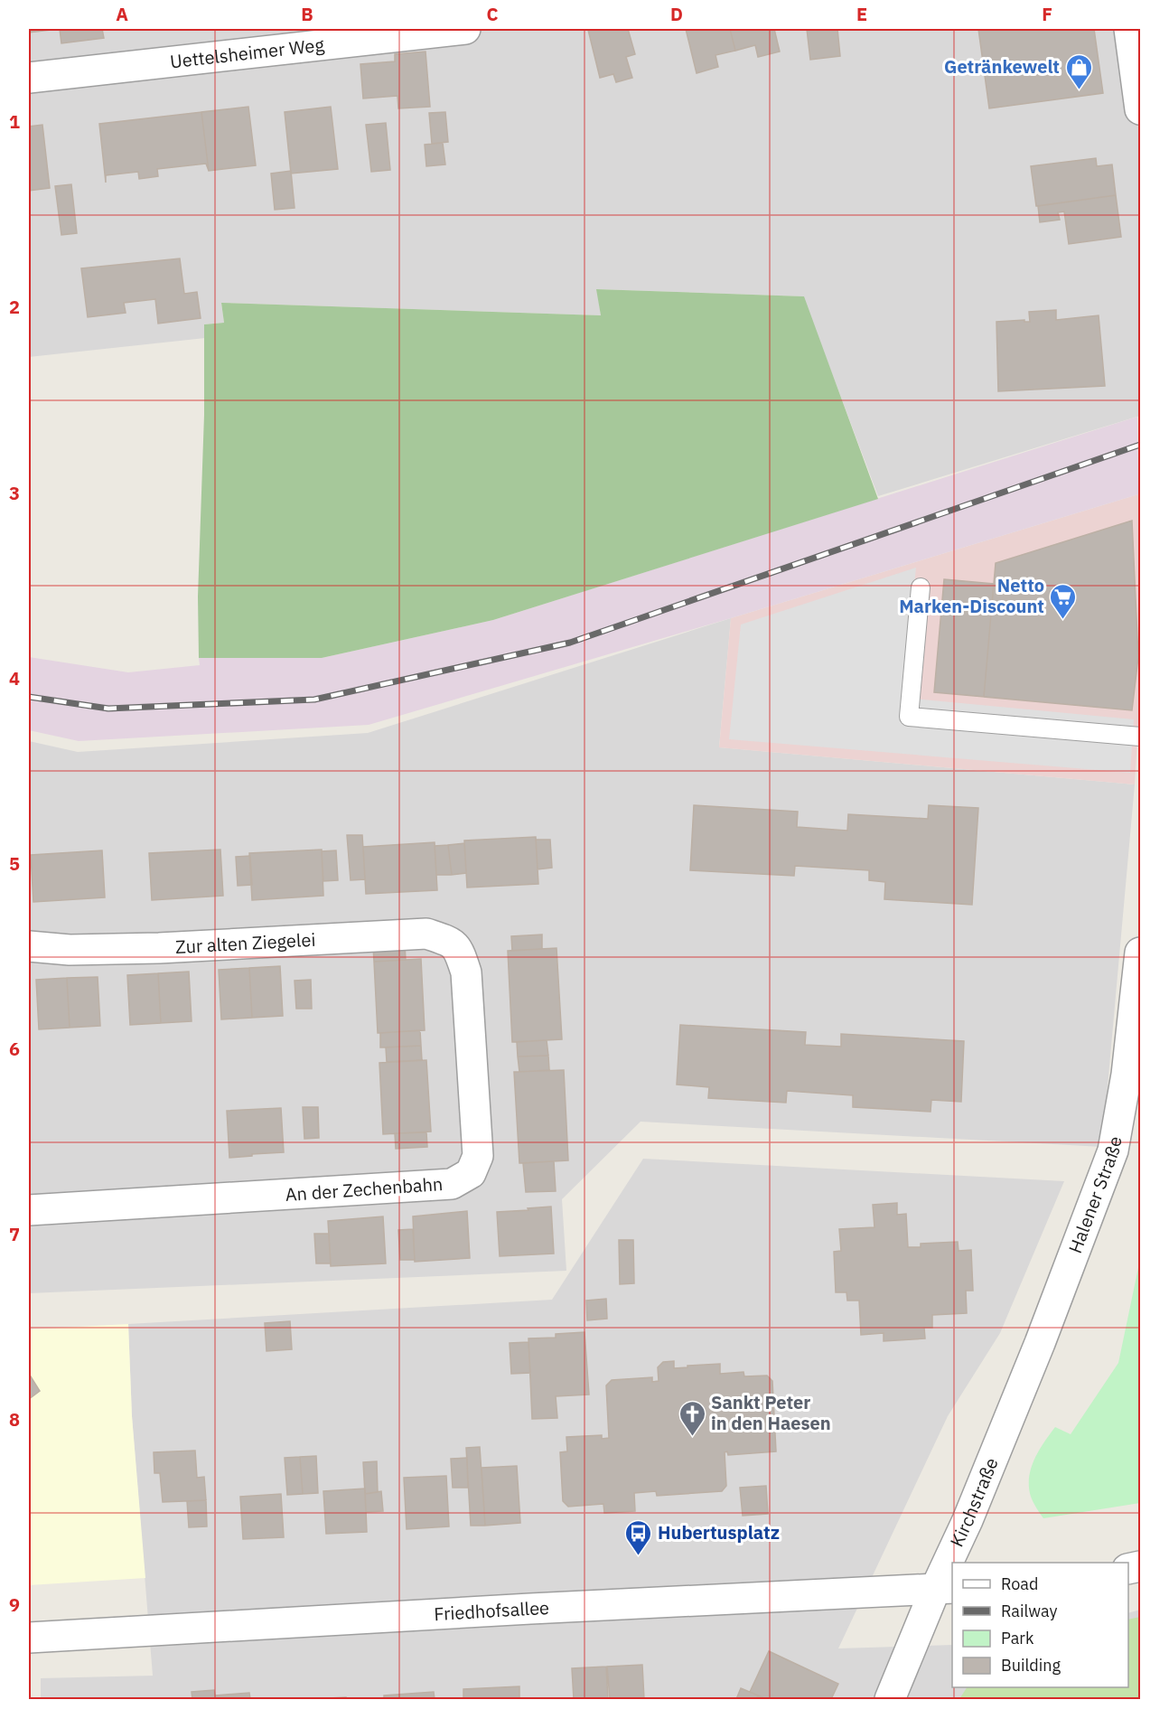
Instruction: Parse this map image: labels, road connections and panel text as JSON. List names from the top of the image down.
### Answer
{
  "streets": {
    "street": [
      "Uettelsheimer Weg",
      "Zur alten Ziegelei",
      "An der Zechenbahn",
      "Halener Straße",
      "Kirchstraße",
      "Friedhofsallee"
    ]
  },
  "crossings": [
    ["Zur alten Ziegelei", "An der Zechenbahn"],
    ["Halener Straße", "Kirchstraße"],
    ["Kirchstraße", "Friedhofsallee"]
  ],
  "places": {
    "shop": ["Getränkewelt"],
    "supermarket": ["Netto Marken-Discount"],
    "church": ["Sankt Peter in den Haesen"],
    "bus stop": ["Hubertusplatz"]
  },
  "legend": [
    "Road",
    "Railway",
    "Park",
    "Building"
  ],
  "grid": {
    "columns": [
      "A",
      "B",
      "C",
      "D",
      "E",
      "F"
    ],
    "rows": [
      "1",
      "2",
      "3",
      "4",
      "5",
      "6",
      "7",
      "8",
      "9"
    ]
  }
}
